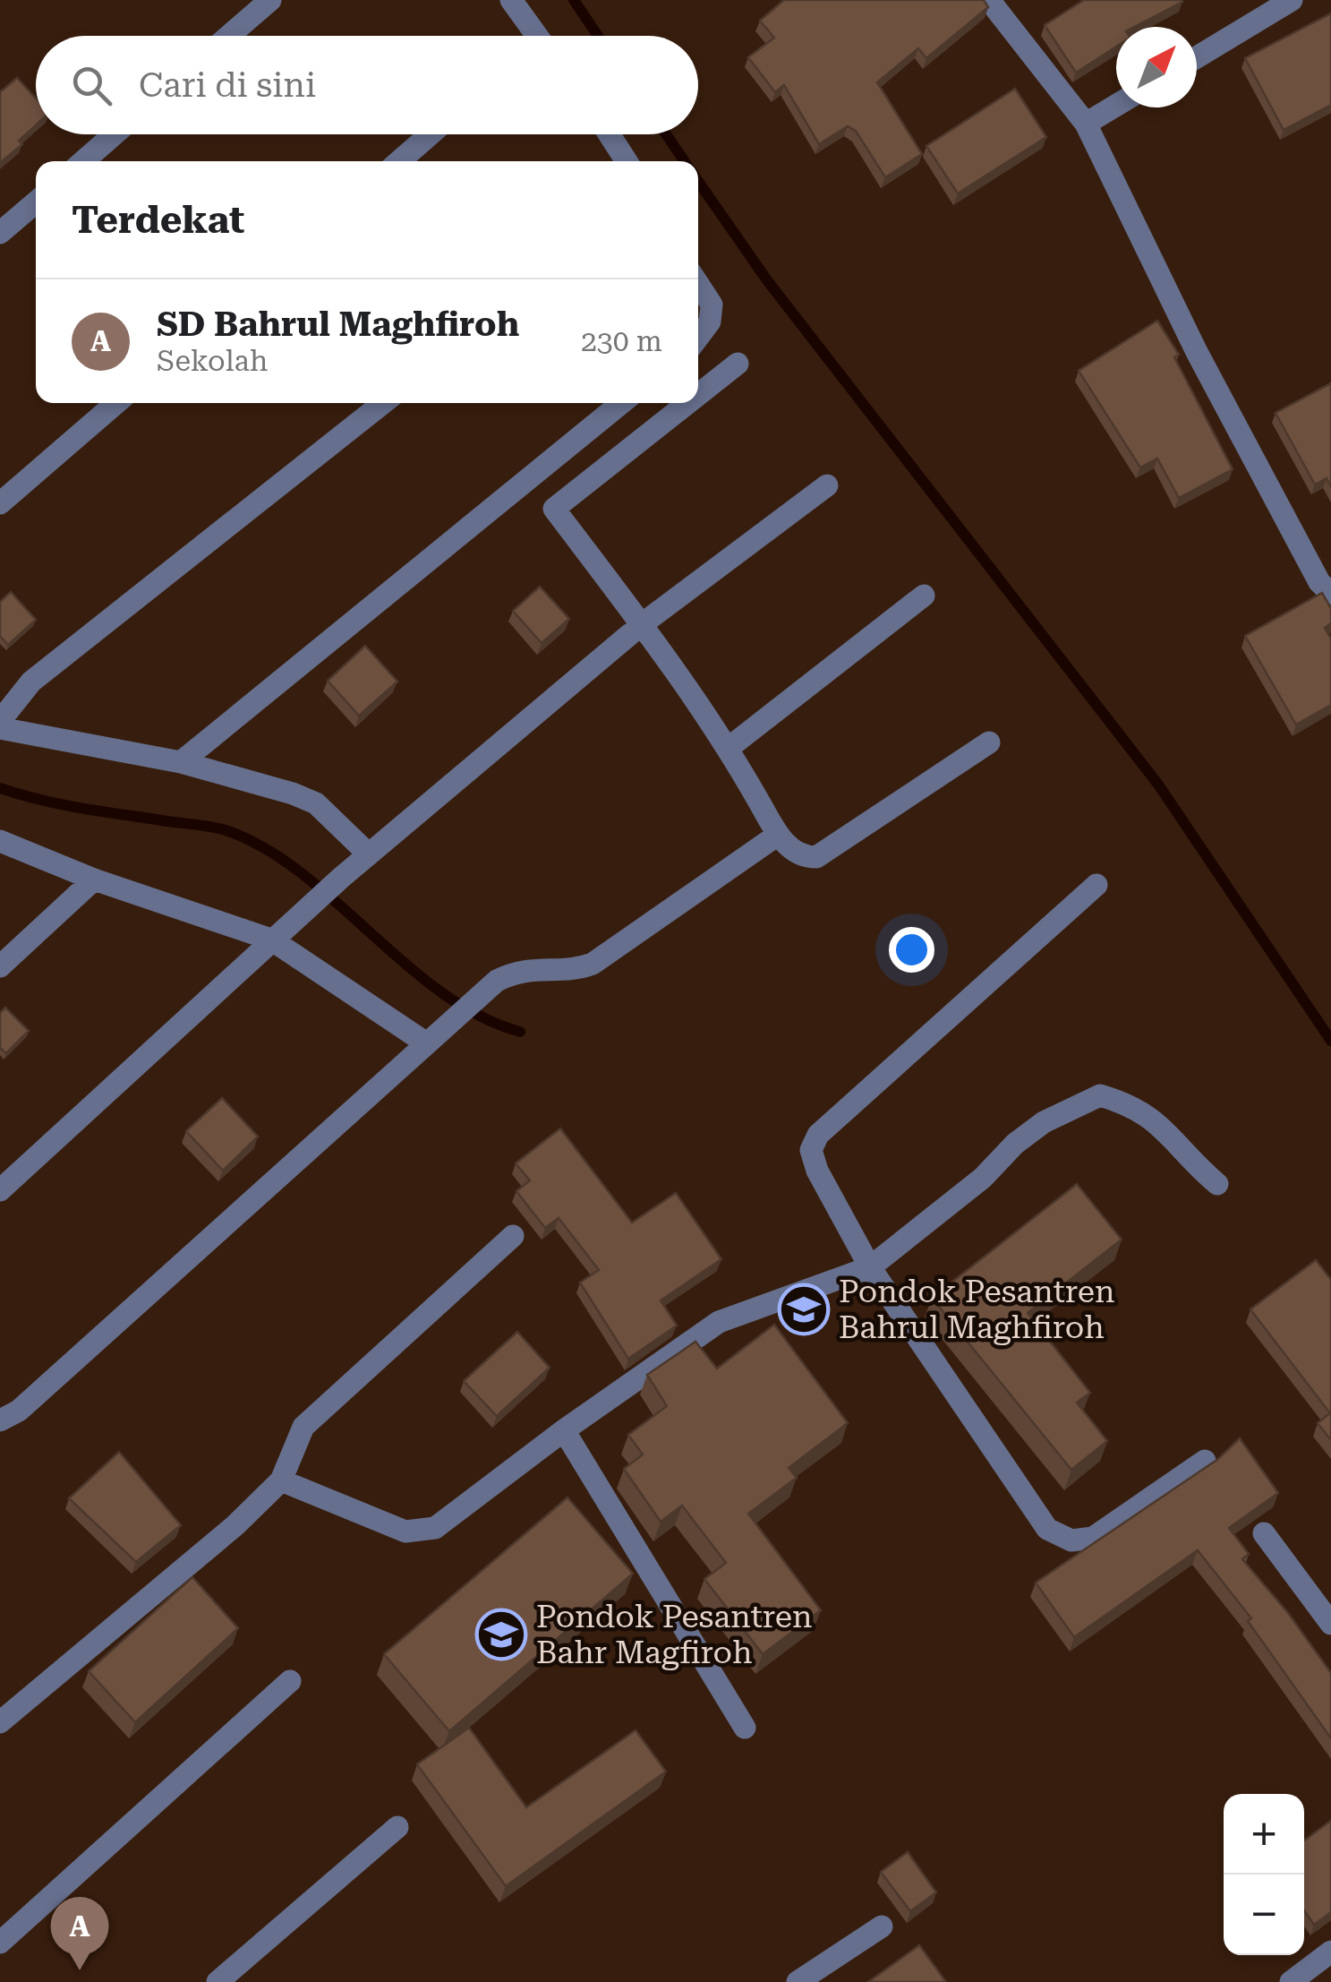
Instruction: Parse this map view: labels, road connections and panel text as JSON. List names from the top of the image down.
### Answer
{
  "places": {
    "school or university": ["Pondok Pesantren Bahrul Maghfiroh", "Pondok Pesantren Bahr Magfiroh"]
  },
  "north": "top right",
  "page": {
    "search": "Cari di sini",
    "heading": "Terdekat",
    "list": [
      {
        "mark": "A",
        "name": "SD Bahrul Maghfiroh",
        "note": "Sekolah",
        "value": "230 m"
      }
    ],
    "map_buttons": ["+", "−"],
    "pins": "A"
  }
}
